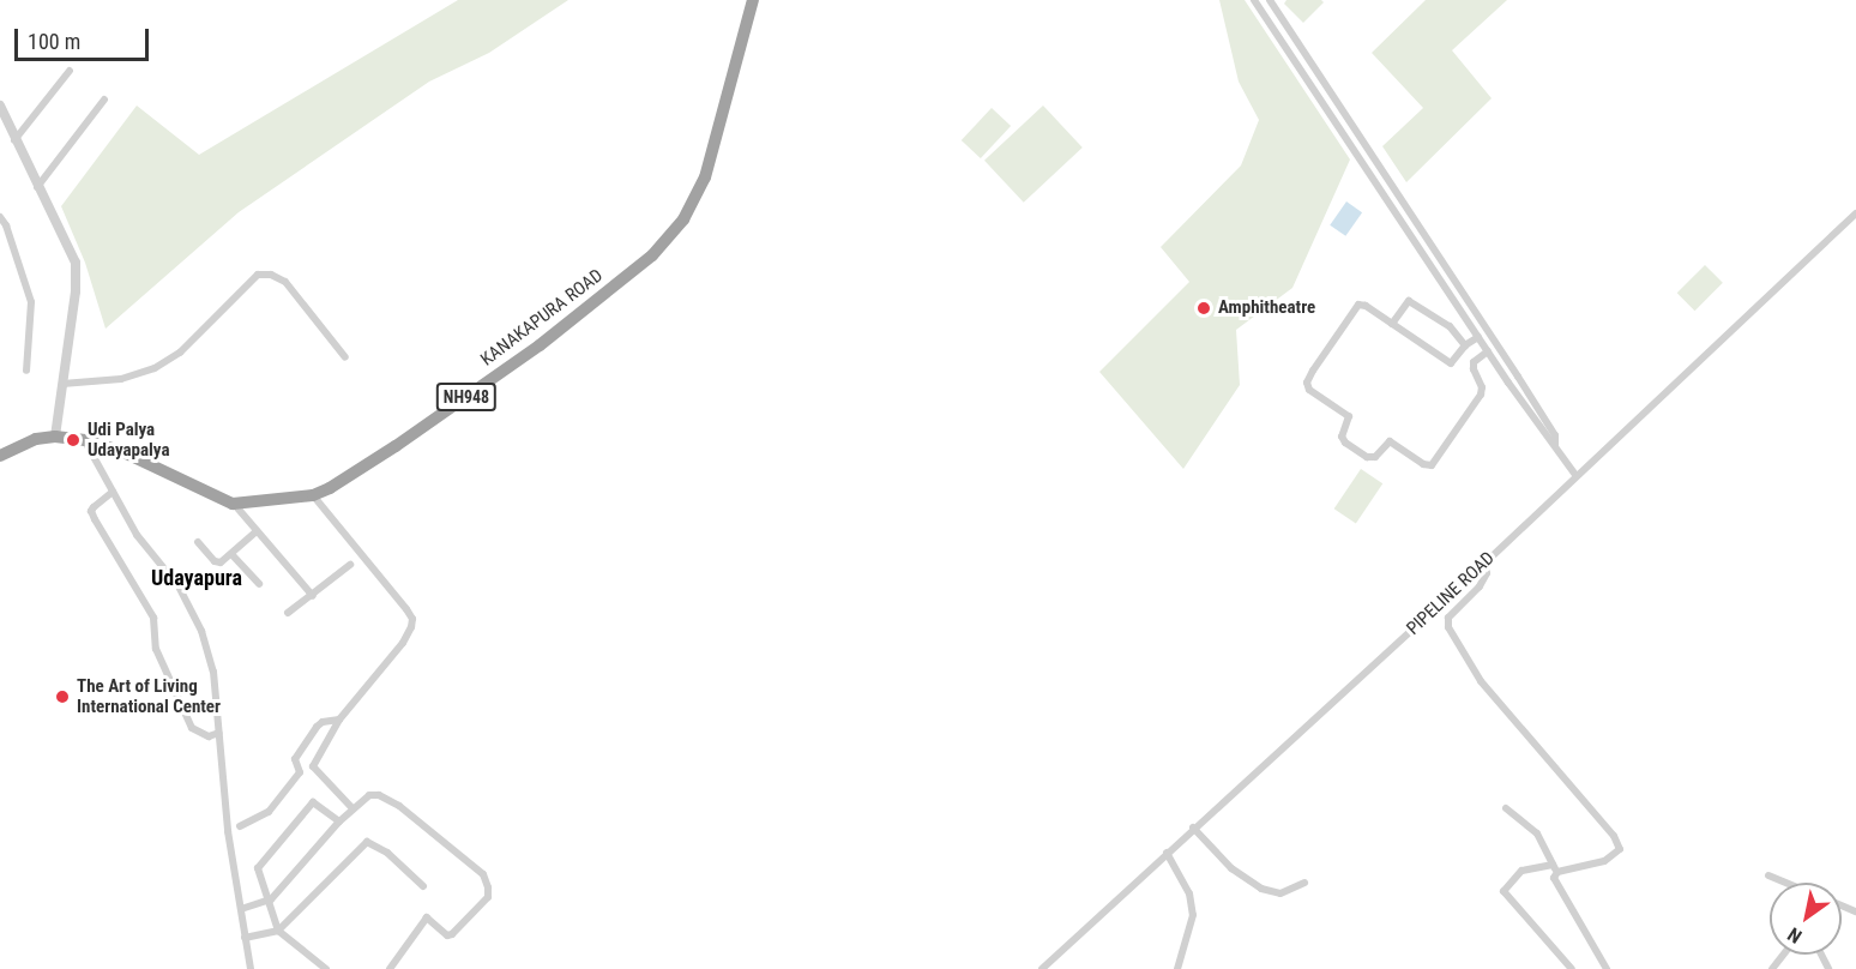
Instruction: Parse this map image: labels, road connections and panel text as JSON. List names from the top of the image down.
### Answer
{
  "streets": {
    "highway": ["KANAKAPURA ROAD", "NH948"],
    "street": ["PIPELINE ROAD"]
  },
  "districts": ["Udayapura"],
  "places": ["Amphitheatre", "Udi Palya Udayapalya", "The Art of Living International Center"],
  "scale_bar": "100 m",
  "north": "bottom left"
}
